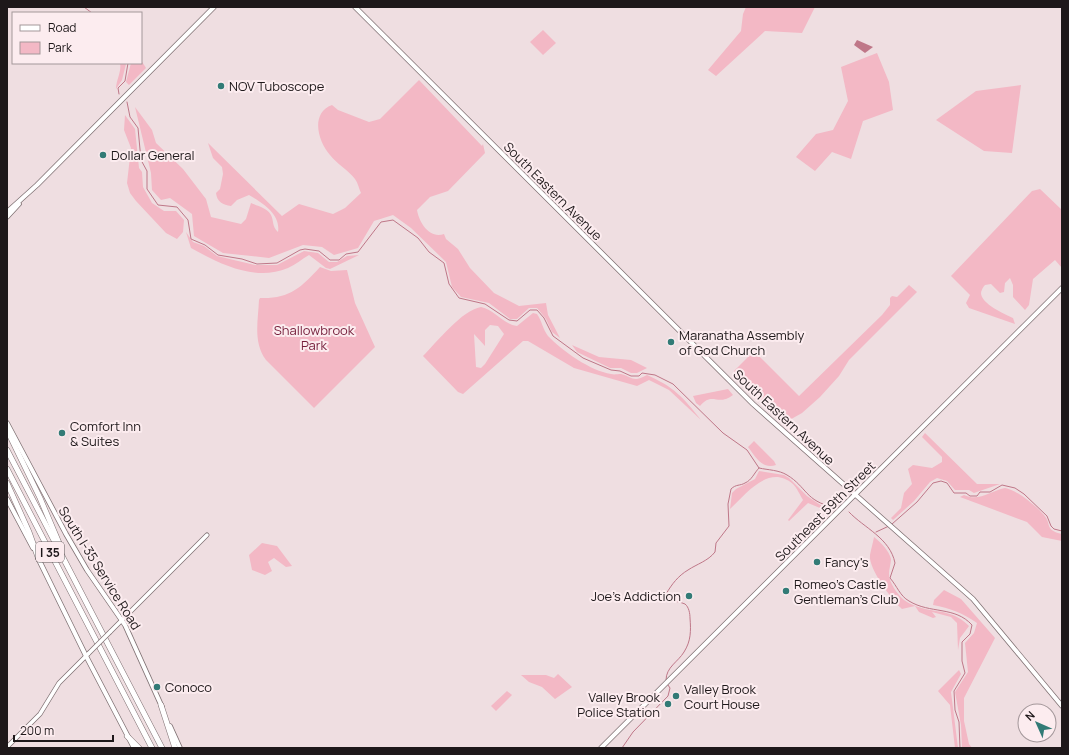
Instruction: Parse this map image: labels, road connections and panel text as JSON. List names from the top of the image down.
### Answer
{
  "streets": {
    "highway": ["I 35"],
    "main road": ["South Eastern Avenue", "Southeast 59th Street", "South I-35 Service Road"]
  },
  "crossings": [
    ["South Eastern Avenue", "Southeast 59th Street"]
  ],
  "parks": ["Shallowbrook Park"],
  "places": [
    "NOV Tuboscope",
    "Dollar General",
    "Maranatha Assembly of God Church",
    "Comfort Inn & Suites",
    "Fancy's",
    "Romeo's Castle Gentleman's Club",
    "Joe's Addiction",
    "Conoco",
    "Valley Brook Court House",
    "Valley Brook Police Station"
  ],
  "legend": ["Road", "Park"],
  "scale_bar": "200 m",
  "north": "top left"
}
